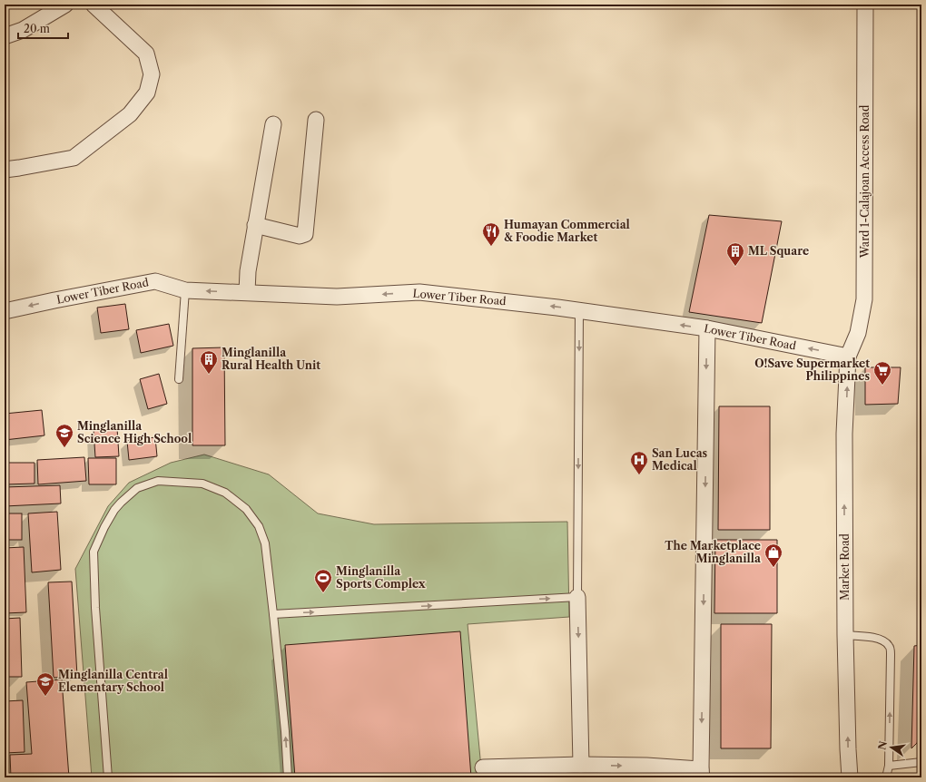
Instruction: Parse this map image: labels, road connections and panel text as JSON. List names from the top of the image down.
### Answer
{
  "streets": {
    "street": ["Ward 1-Calajoan Access Road", "Lower Tiber Road", "Market Road"]
  },
  "crossings": [
    ["Ward 1-Calajoan Access Road", "Lower Tiber Road"],
    ["Ward 1-Calajoan Access Road", "Market Road"],
    ["Lower Tiber Road", "Market Road"]
  ],
  "one_way": ["Lower Tiber Road", "Market Road"],
  "places": {
    "restaurant": ["Humayan Commercial & Foodie Market"],
    "building": ["ML Square", "Minglanilla Rural Health Unit"],
    "supermarket": ["O!Save Supermarket Philippines"],
    "school or university": ["Minglanilla Science High School", "Minglanilla Central Elementary School"],
    "hospital": ["San Lucas Medical"],
    "shop": ["The Marketplace Minglanilla"],
    "sports": ["Minglanilla Sports Complex"]
  },
  "scale_bar": "20 m",
  "north": "left"
}
